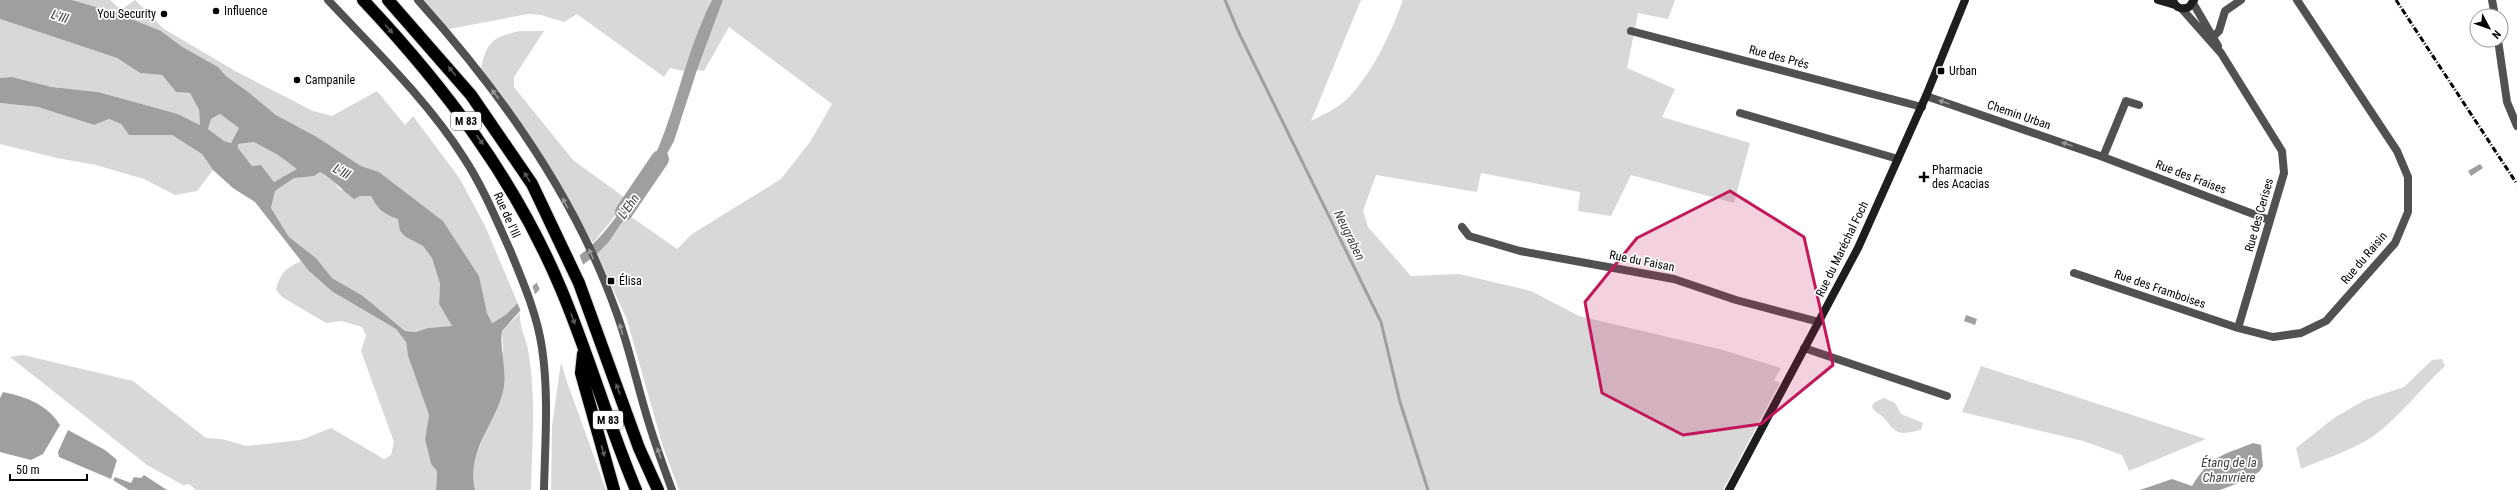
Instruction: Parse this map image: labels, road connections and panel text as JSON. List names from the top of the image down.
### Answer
{
  "streets": {
    "highway": ["M 83"],
    "main road": ["Rue du Maréchal Foch"],
    "street": [
      "Rue des Prés",
      "Chemin Urban",
      "Rue des Fraises",
      "Rue de l'Ill",
      "Rue des Cerises",
      "Rue du Raisin",
      "Rue du Faisan",
      "Rue des Framboises"
    ]
  },
  "crossings": [
    ["Rue des Prés", "Rue du Maréchal Foch"],
    ["Chemin Urban", "Rue des Fraises"],
    ["Chemin Urban", "Rue du Maréchal Foch"],
    ["Rue des Fraises", "Rue des Cerises"],
    ["Rue des Cerises", "Rue du Raisin"],
    ["Rue des Cerises", "Rue des Framboises"],
    ["Rue du Maréchal Foch", "Rue du Faisan"],
    ["Rue du Raisin", "Rue des Framboises"]
  ],
  "one_way": ["Chemin Urban"],
  "water": [
    "L'Ill",
    "L'Ehn",
    "Neugraben",
    "Étang de la Chanvrière"
  ],
  "places": {
    "other": ["Influence", "You Security", "Campanile"],
    "transit": ["Urban", "Élisa"],
    "health": ["Pharmacie des Acacias"]
  },
  "scale_bar": "50 m",
  "north": "bottom right"
}
